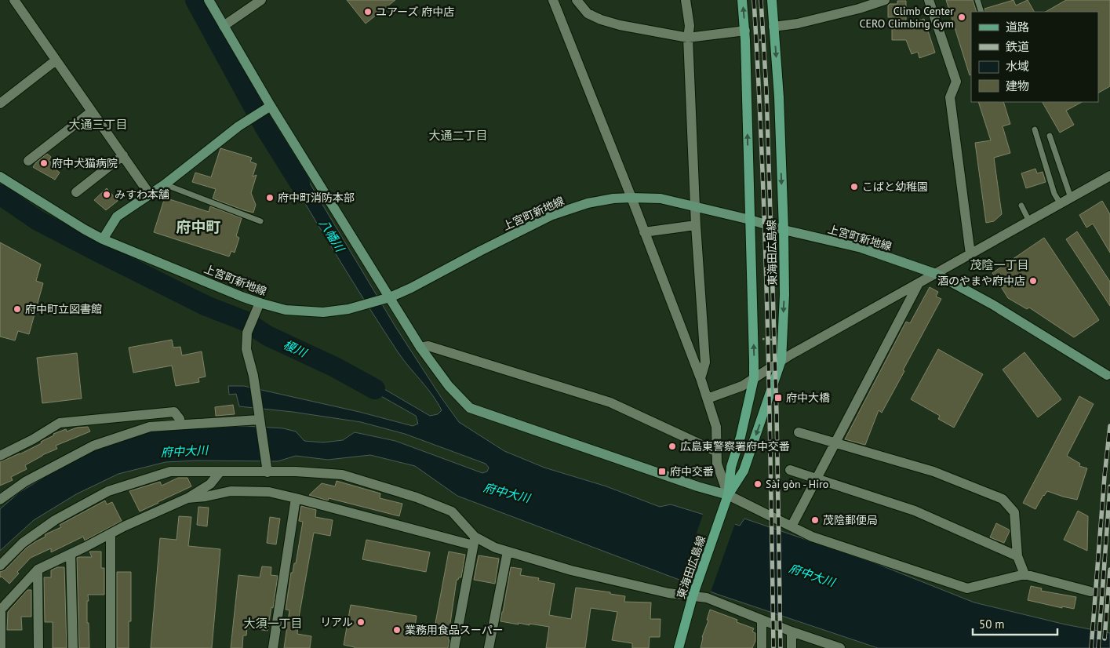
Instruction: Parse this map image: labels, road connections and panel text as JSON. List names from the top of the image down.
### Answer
{
  "streets": {
    "main road": ["上宮町新地線", "東海田広島線"]
  },
  "crossings": [
    ["上宮町新地線", "東海田広島線"]
  ],
  "districts": [
    "大通三丁目",
    "大通二丁目",
    "府中町",
    "茂陰一丁目",
    "大須一丁目"
  ],
  "water": ["八幡川", "榎川", "府中大川"],
  "places": {
    "other": [
      "ユアーズ 府中店",
      "Climb Center CERO Climbing Gym",
      "府中犬猫病院",
      "こばと幼稚園",
      "みすわ本舗",
      "府中町消防本部",
      "酒のやまや府中店",
      "府中町立図書館",
      "広島東警察署府中交番",
      "Sài gòn - Hiro",
      "茂陰郵便局",
      "リアル",
      "業務用食品スーパー"
    ],
    "transit": ["府中大橋", "府中交番"]
  },
  "legend": [
    "道路",
    "鉄道",
    "水域",
    "建物"
  ],
  "scale_bar": "50 m"
}
